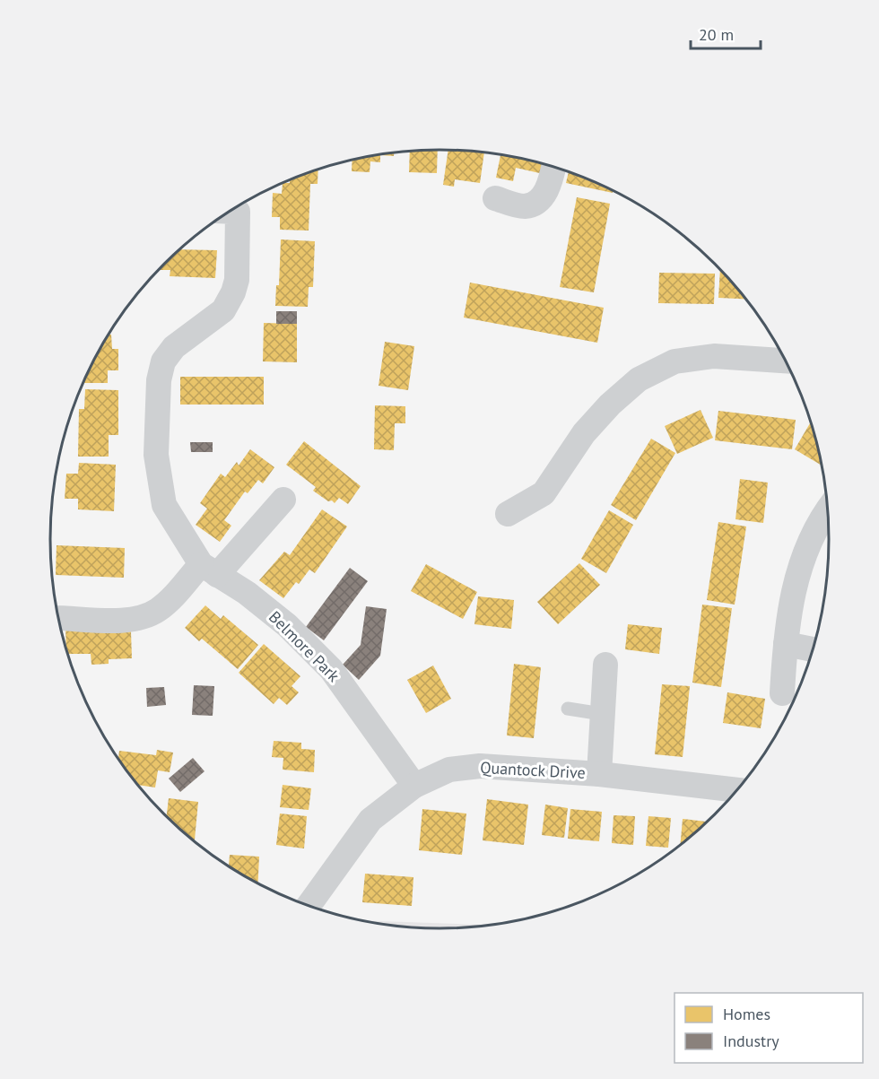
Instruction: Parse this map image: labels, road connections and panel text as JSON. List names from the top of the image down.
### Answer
{
  "streets": {
    "street": ["Belmore Park", "Quantock Drive"]
  },
  "crossings": [
    ["Belmore Park", "Quantock Drive"]
  ],
  "legend": ["Homes", "Industry"],
  "scale_bar": "20 m"
}
